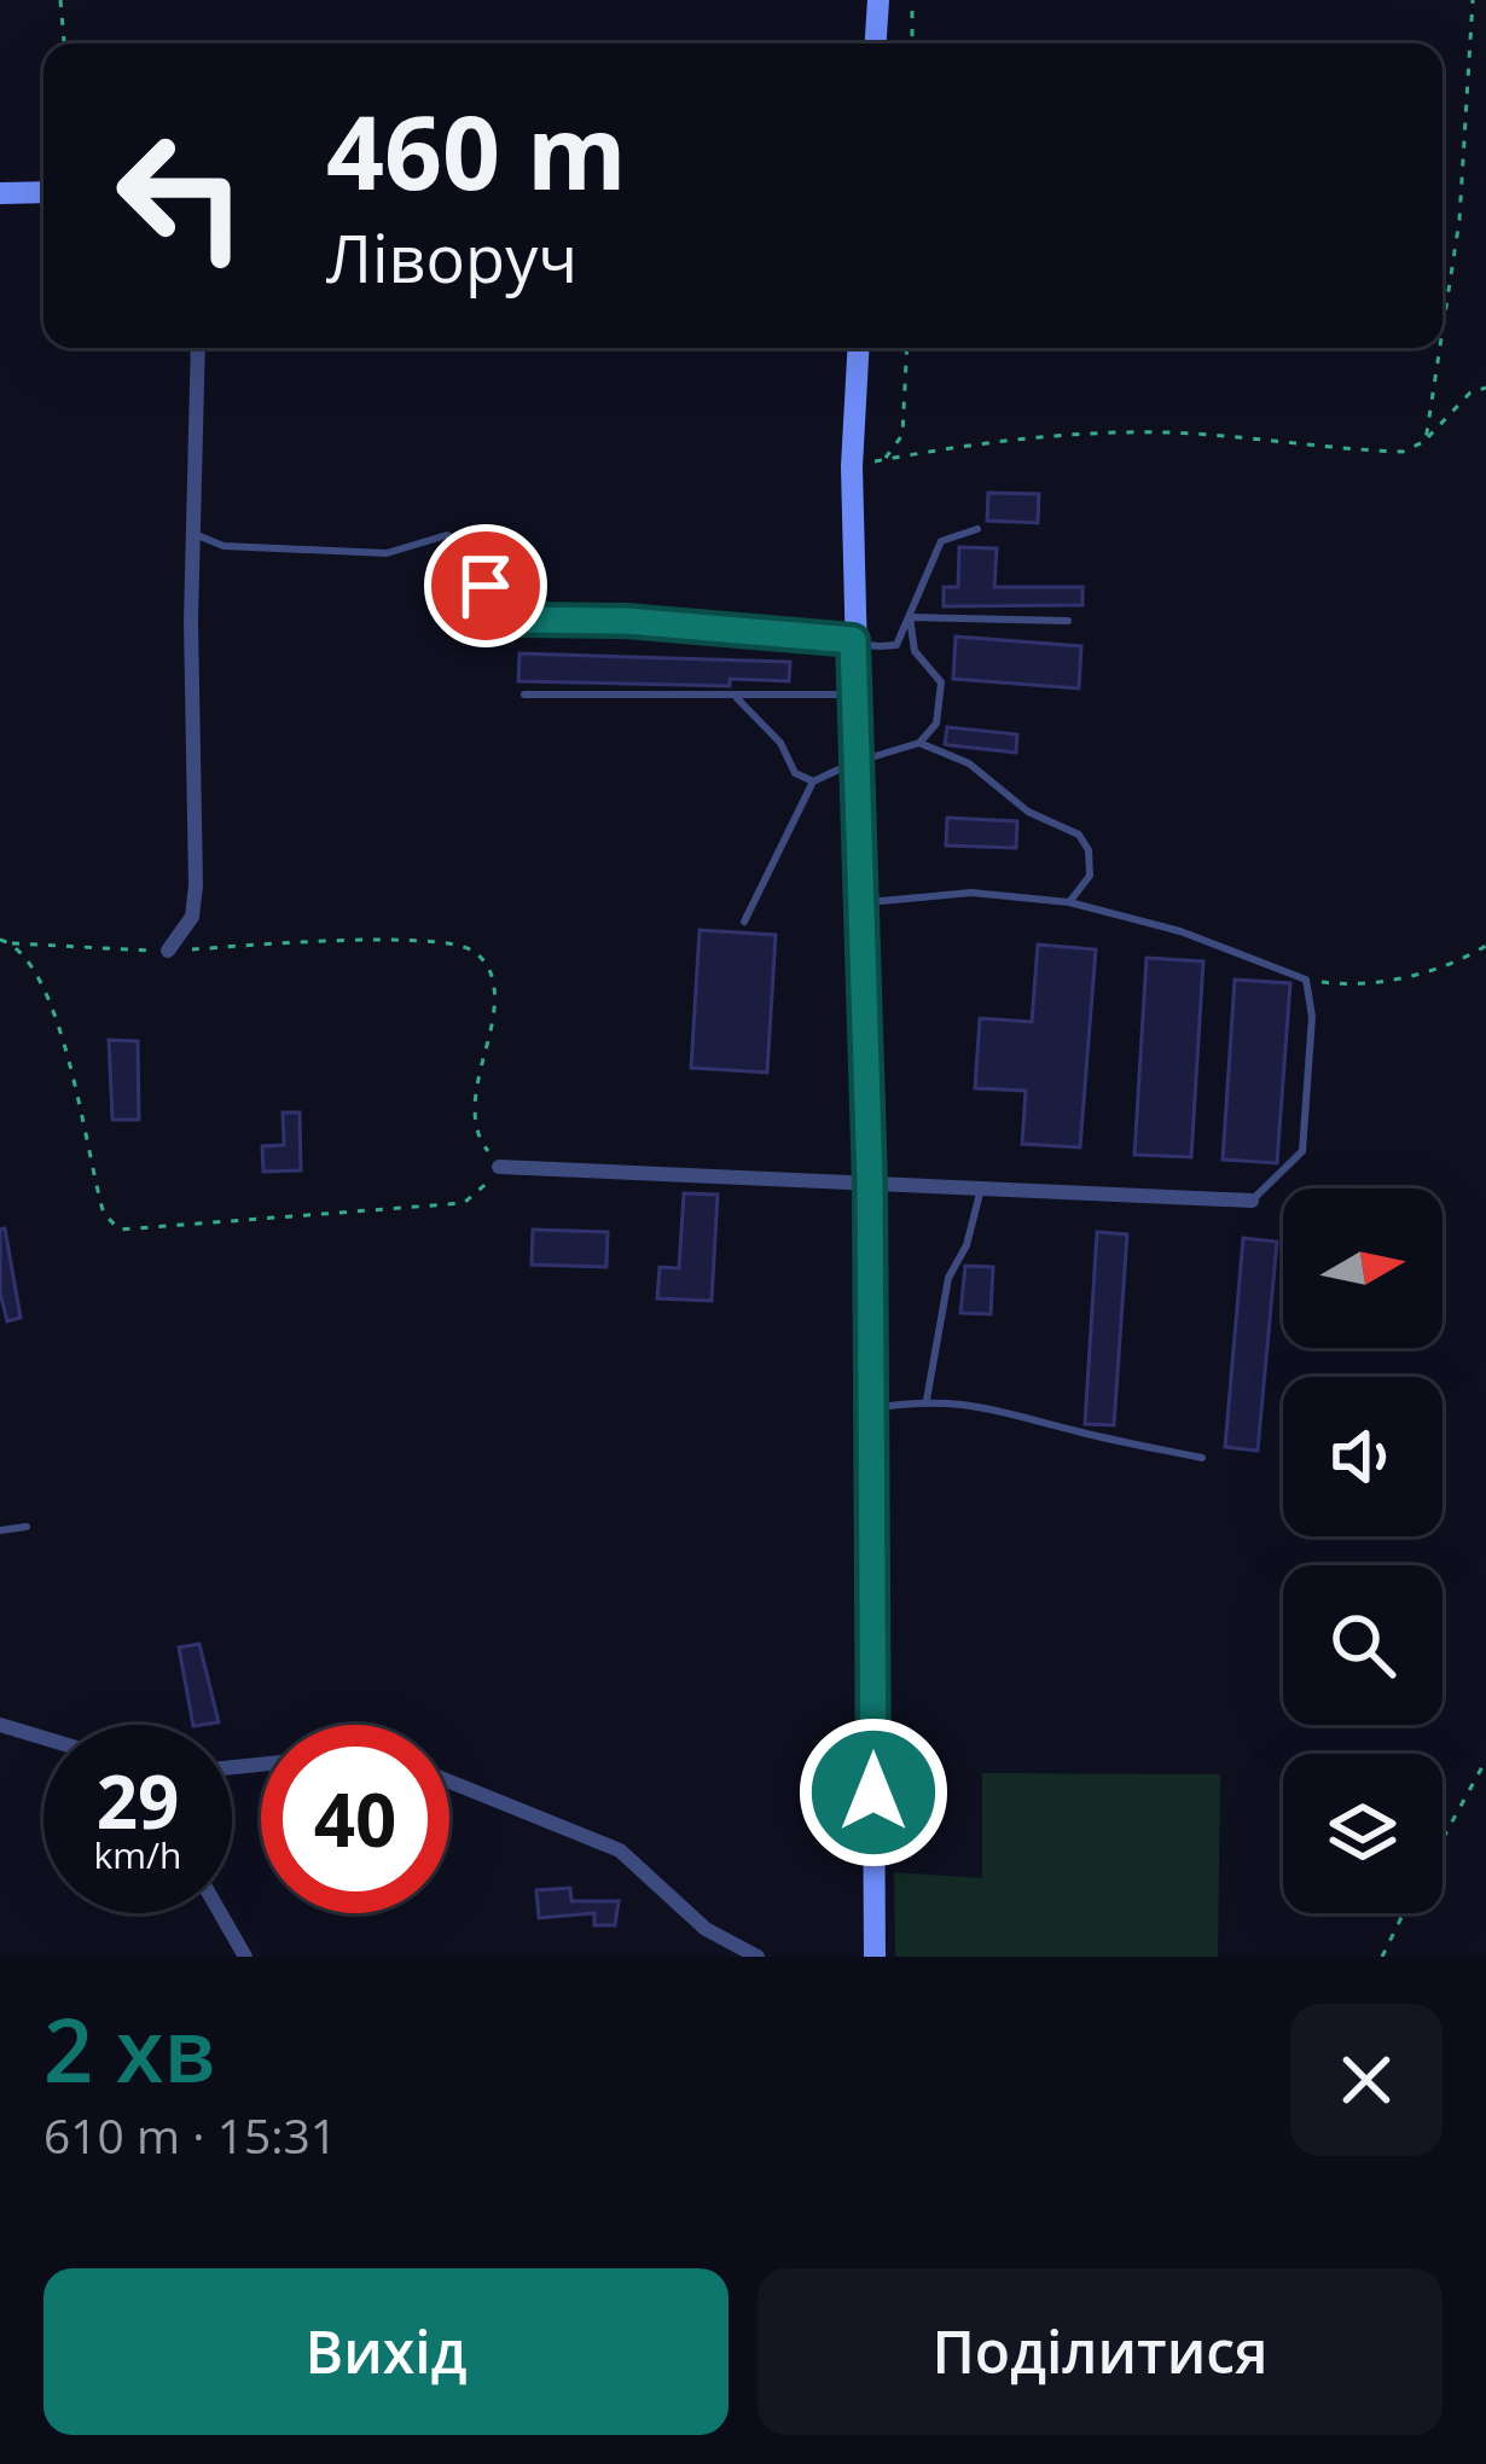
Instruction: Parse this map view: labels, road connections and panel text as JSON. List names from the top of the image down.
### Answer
{
  "north": "right",
  "page": {
    "turn": ["460 m", "Ліворуч"],
    "speed": "29 km/h",
    "limit": "40",
    "heading": ["2 хв", "610 m · 15:31"],
    "buttons": ["Вихід", "Поділитися"]
  }
}
